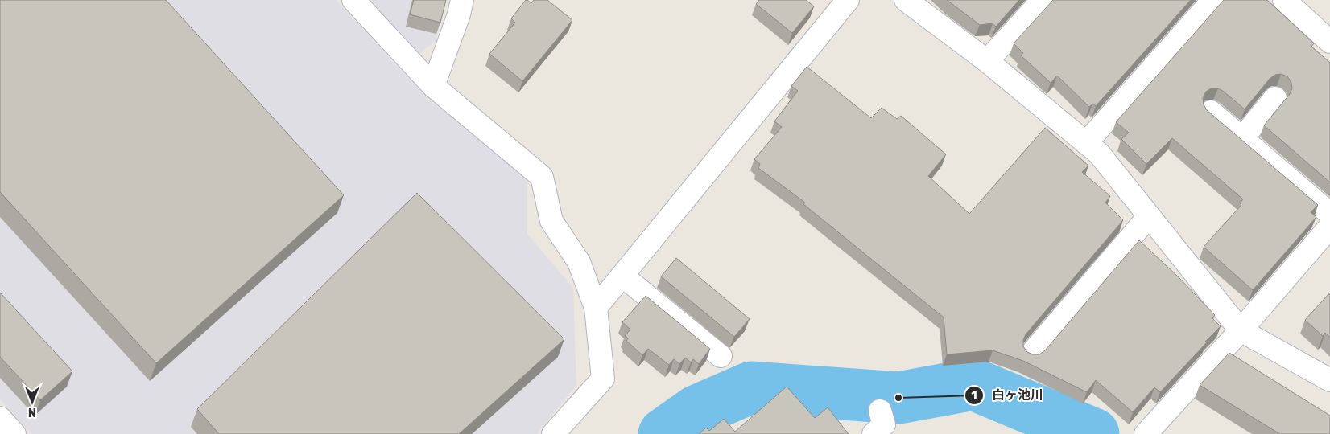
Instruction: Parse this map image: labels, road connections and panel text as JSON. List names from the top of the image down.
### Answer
{
  "places": ["白ヶ池川"],
  "north": "bottom"
}
